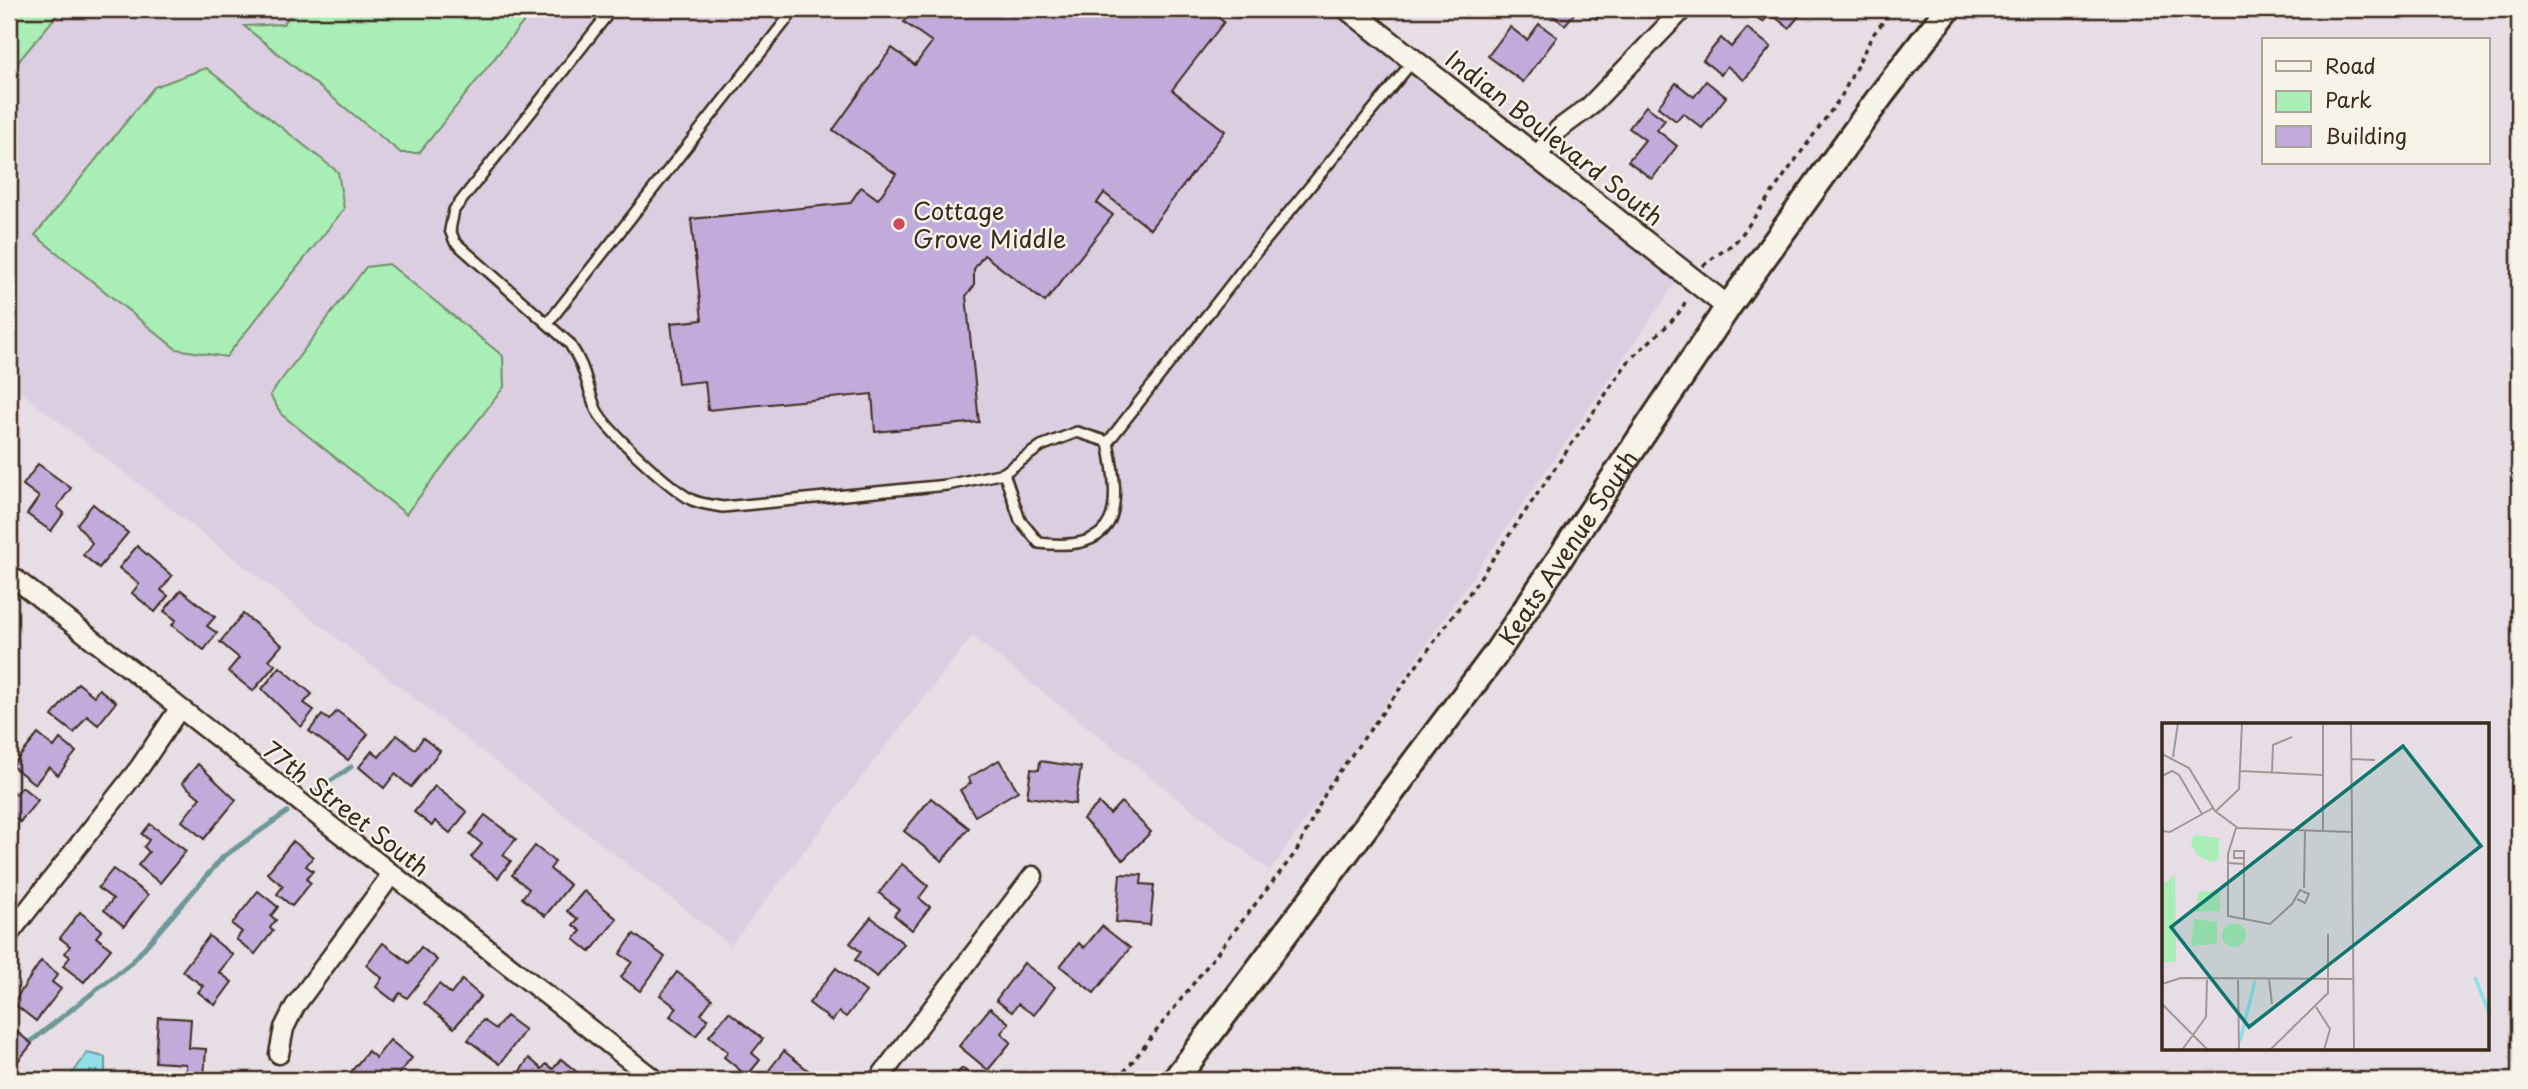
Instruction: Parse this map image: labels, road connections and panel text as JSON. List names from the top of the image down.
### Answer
{
  "streets": {
    "main road": ["Keats Avenue South"],
    "street": ["Indian Boulevard South", "77th Street South"]
  },
  "crossings": [
    ["Indian Boulevard South", "Keats Avenue South"]
  ],
  "places": ["Cottage Grove Middle"],
  "legend": ["Road", "Park", "Building"]
}
